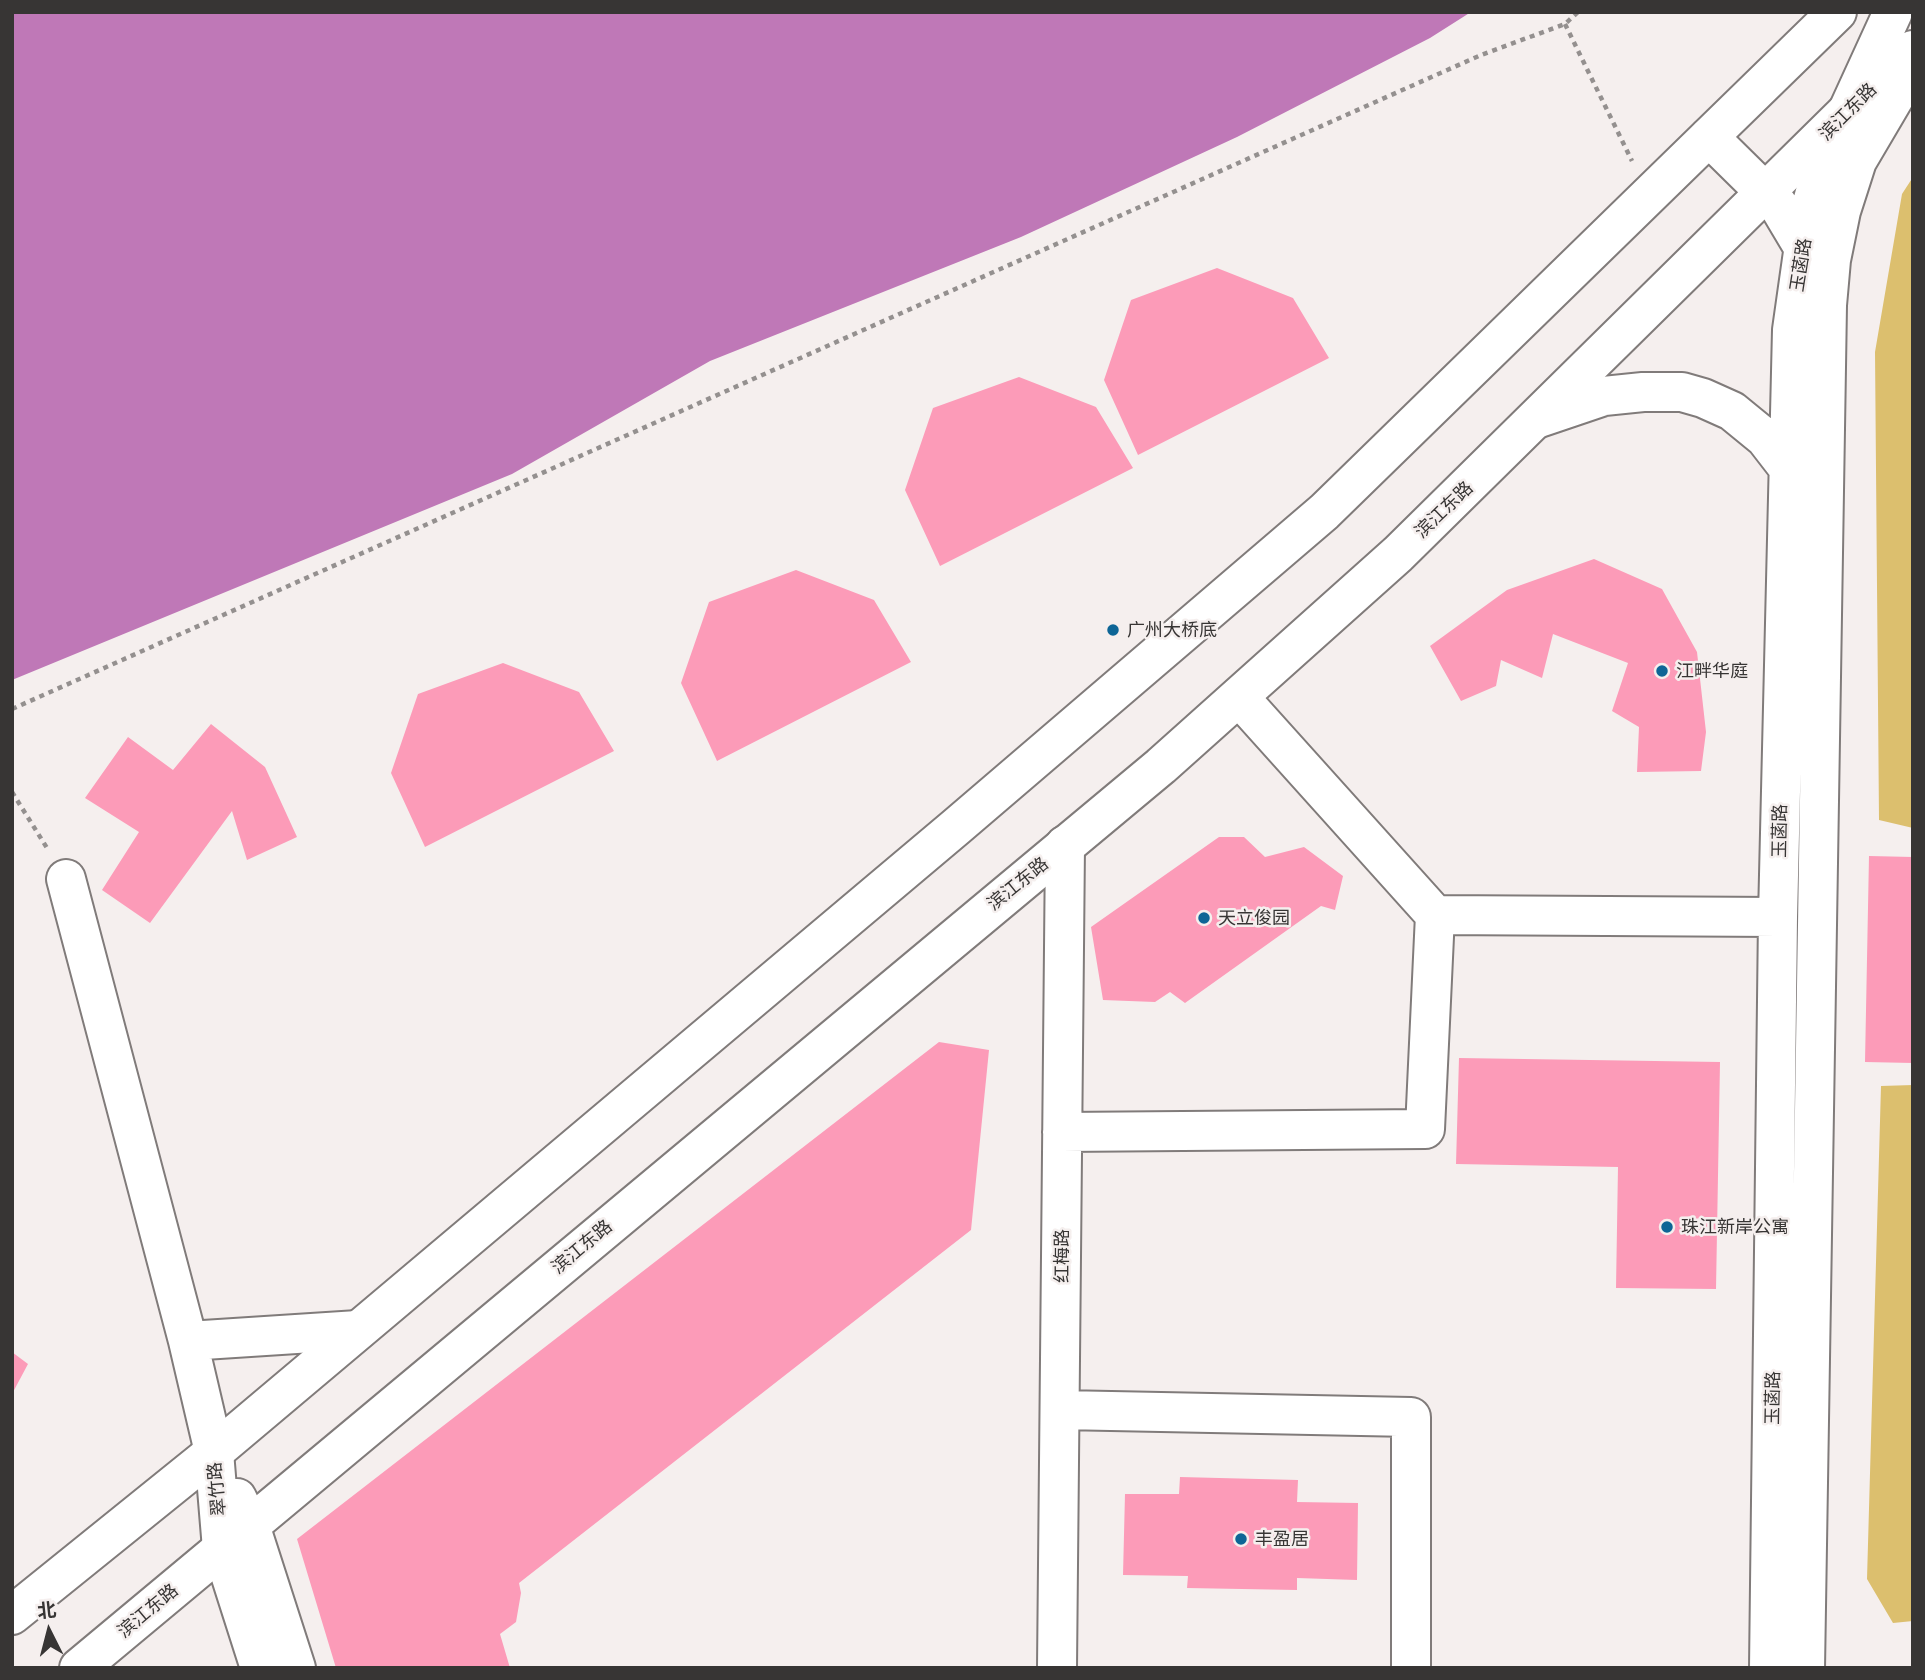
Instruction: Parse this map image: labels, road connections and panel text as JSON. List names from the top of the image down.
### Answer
{
  "streets": {
    "street": [
      "滨江东路",
      "玉菡路",
      "红梅路",
      "翠竹路"
    ]
  },
  "crossings": [
    ["滨江东路", "红梅路"],
    ["滨江东路", "翠竹路"]
  ],
  "places": [
    "广州大桥底",
    "江畔华庭",
    "天立俊园",
    "珠江新岸公寓",
    "丰盈居"
  ],
  "north": "top"
}
